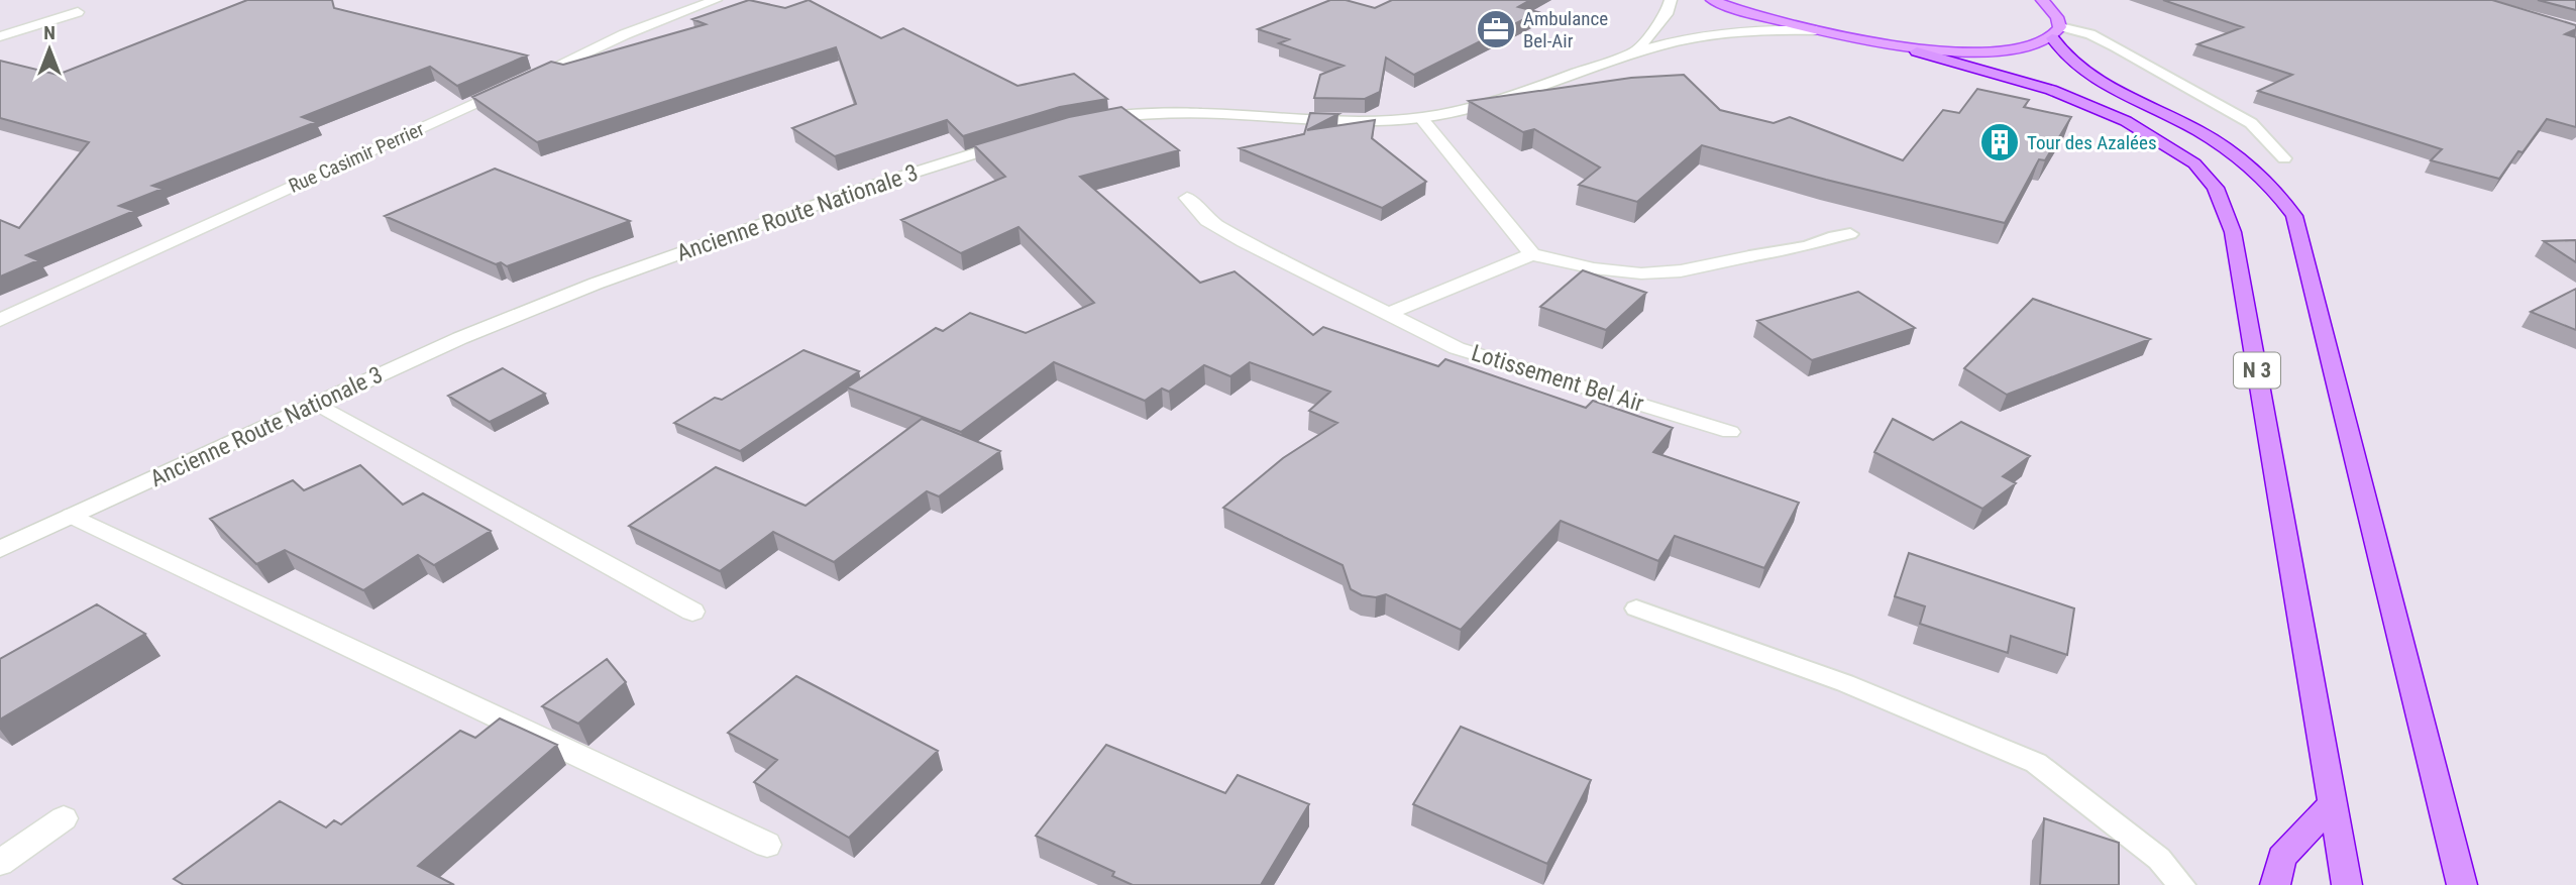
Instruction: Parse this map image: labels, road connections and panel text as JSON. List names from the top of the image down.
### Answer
{
  "streets": {
    "highway": ["N 3"],
    "street": ["Rue Casimir Perrier", "Ancienne Route Nationale 3", "Lotissement Bel Air"]
  },
  "places": {
    "office": ["Ambulance Bel-Air"],
    "building": ["Tour des Azalées"]
  },
  "north": "top"
}
